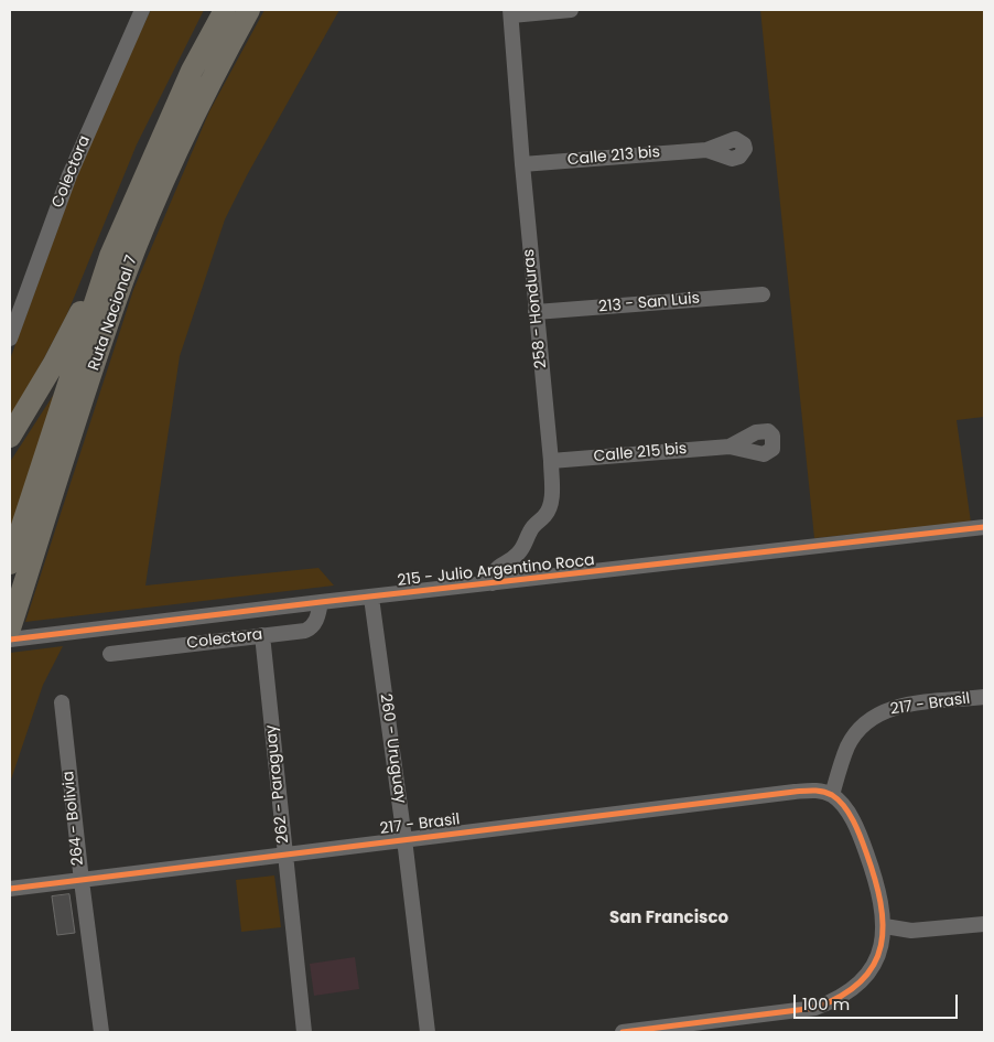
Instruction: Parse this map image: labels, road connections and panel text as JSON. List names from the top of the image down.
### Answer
{
  "streets": {
    "highway": ["Ruta Nacional 7"],
    "street": [
      "Calle 213 bis",
      "Colectora",
      "213 - San Luis",
      "258 - Honduras",
      "Calle 215 bis",
      "215 - Julio Argentino Roca",
      "217 - Brasil",
      "260 - Uruguay",
      "262 - Paraguay",
      "264 - Bolivia"
    ]
  },
  "crossings": [
    ["Calle 213 bis", "258 - Honduras"],
    ["Colectora", "215 - Julio Argentino Roca"],
    ["Colectora", "262 - Paraguay"],
    ["213 - San Luis", "258 - Honduras"],
    ["258 - Honduras", "Calle 215 bis"],
    ["258 - Honduras", "215 - Julio Argentino Roca"],
    ["Ruta Nacional 7", "215 - Julio Argentino Roca"],
    ["215 - Julio Argentino Roca", "260 - Uruguay"],
    ["217 - Brasil", "260 - Uruguay"],
    ["217 - Brasil", "262 - Paraguay"],
    ["217 - Brasil", "264 - Bolivia"]
  ],
  "districts": ["San Francisco"],
  "scale_bar": "100 m"
}
